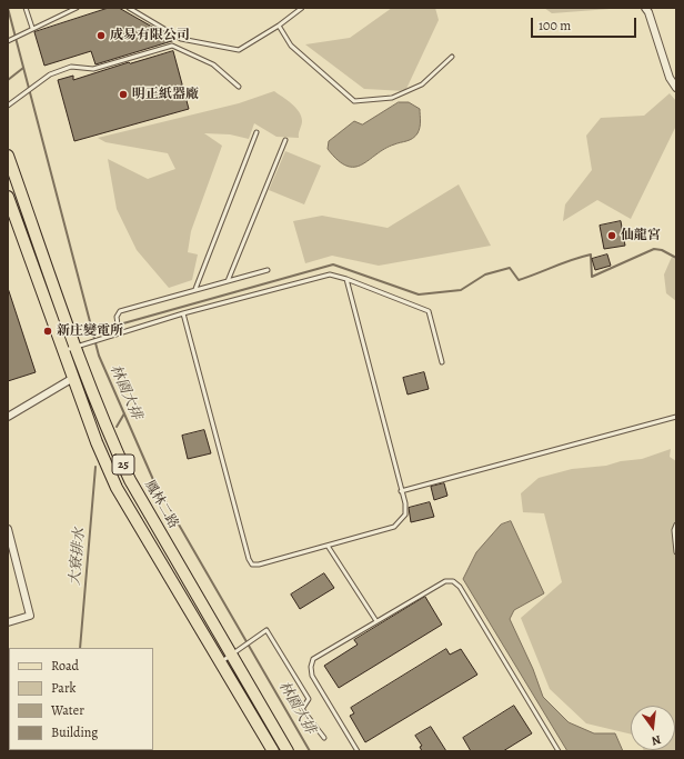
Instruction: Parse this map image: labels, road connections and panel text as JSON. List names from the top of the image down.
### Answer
{
  "streets": {
    "main road": ["25", "鳳林二路"]
  },
  "water": ["林園大排", "大寮排水"],
  "places": [
    "成易有限公司",
    "明正紙器廠",
    "仙龍宮",
    "新庄變電所"
  ],
  "legend": [
    "Road",
    "Park",
    "Water",
    "Building"
  ],
  "scale_bar": "100 m",
  "north": "bottom"
}
